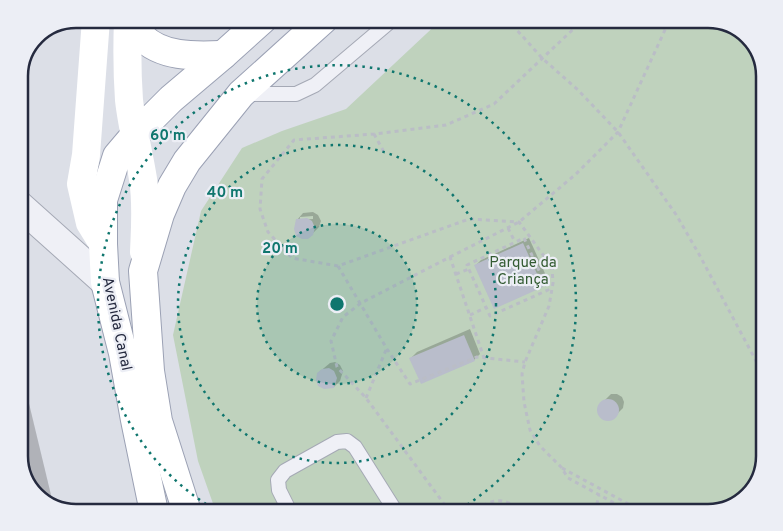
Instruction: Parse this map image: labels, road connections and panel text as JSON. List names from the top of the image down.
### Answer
{
  "streets": {
    "main road": ["Avenida Canal"]
  },
  "parks": ["Parque da Criança"],
  "rings": ["60 m", "40 m", "20 m"]
}
